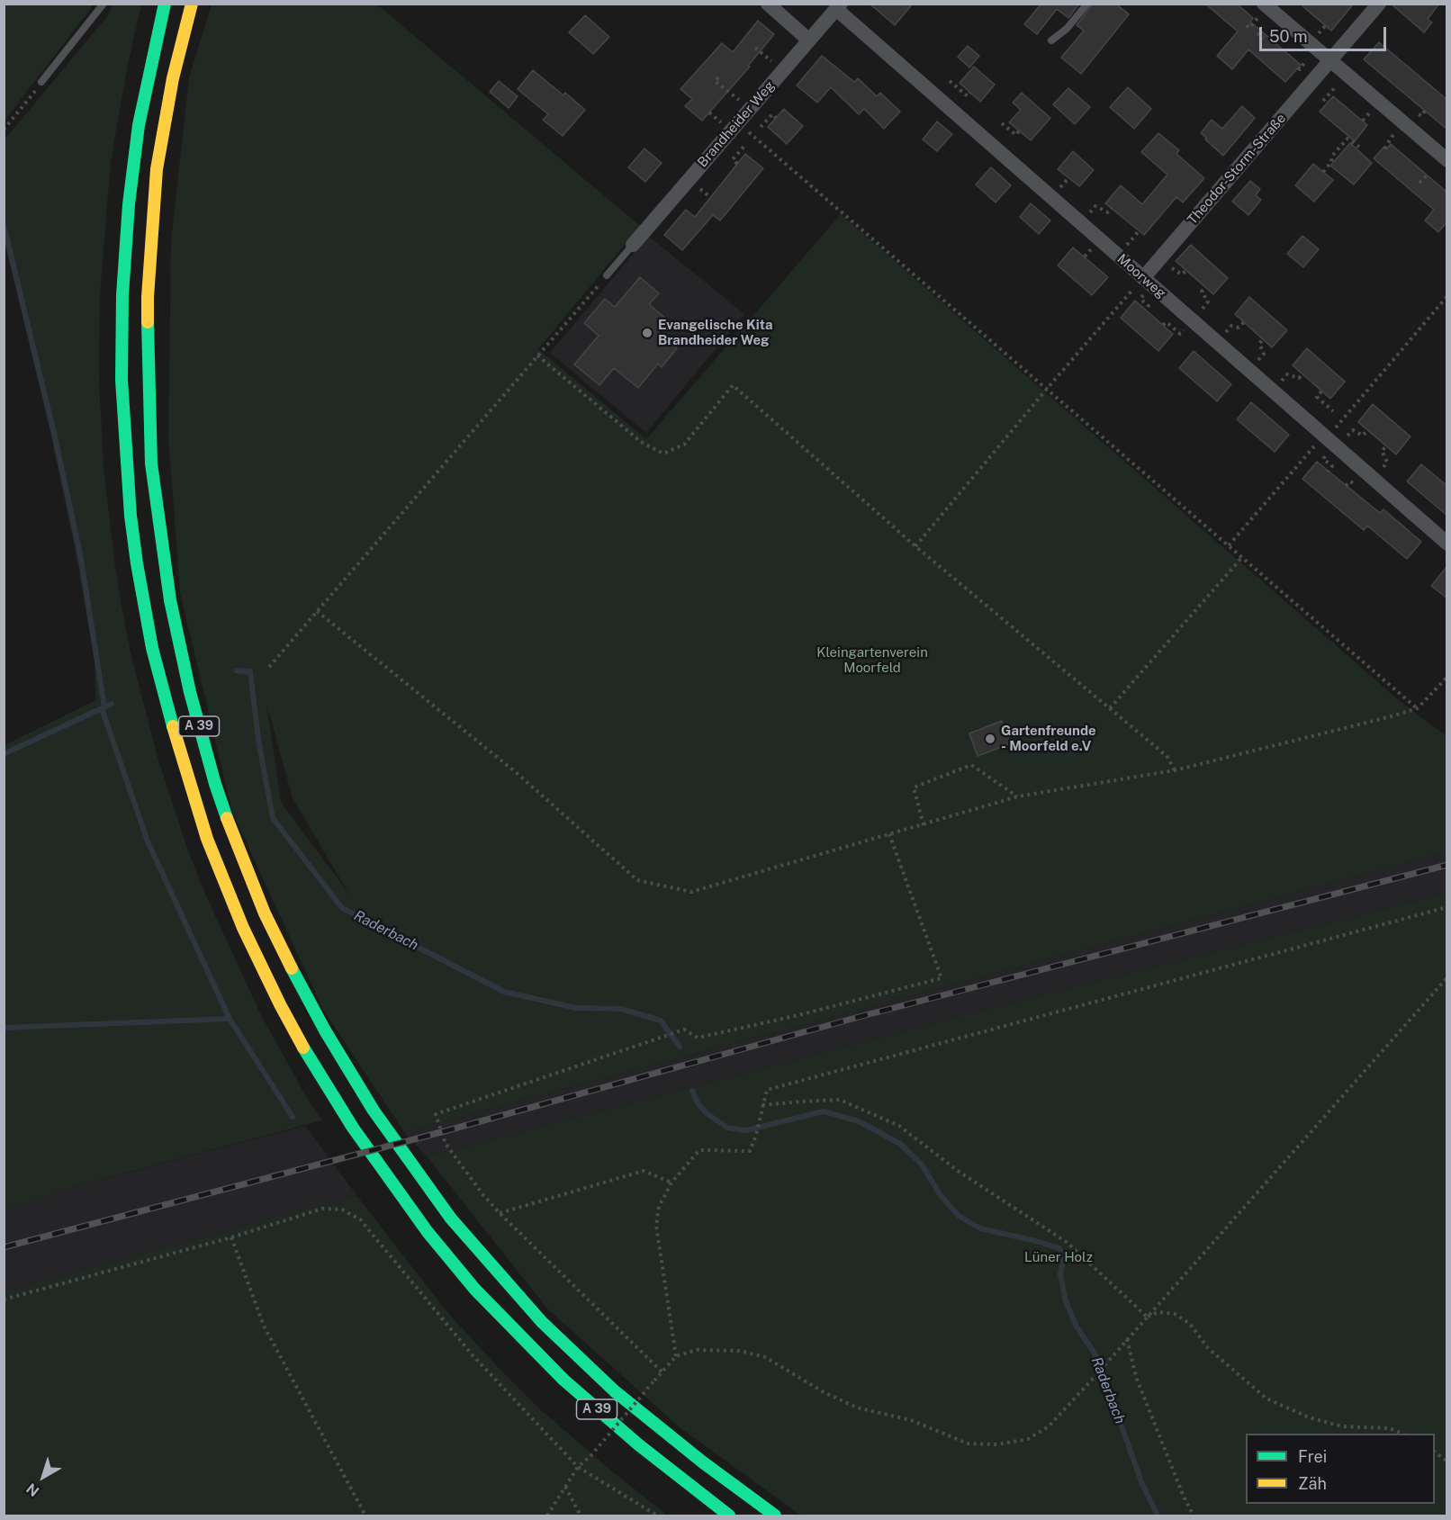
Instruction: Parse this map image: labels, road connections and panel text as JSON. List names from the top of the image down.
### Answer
{
  "streets": {
    "highway": ["A 39"],
    "street": ["Brandheider Weg", "Theodor-Storm-Straße", "Moorweg"]
  },
  "crossings": [
    ["Brandheider Weg", "Moorweg"],
    ["Theodor-Storm-Straße", "Moorweg"]
  ],
  "water": ["Raderbach"],
  "parks": ["Kleingartenverein Moorfeld", "Lüner Holz"],
  "places": ["Evangelische Kita Brandheider Weg", "Gartenfreunde - Moorfeld e.V"],
  "legend": ["Frei", "Zäh"],
  "scale_bar": "50 m",
  "north": "bottom left"
}
